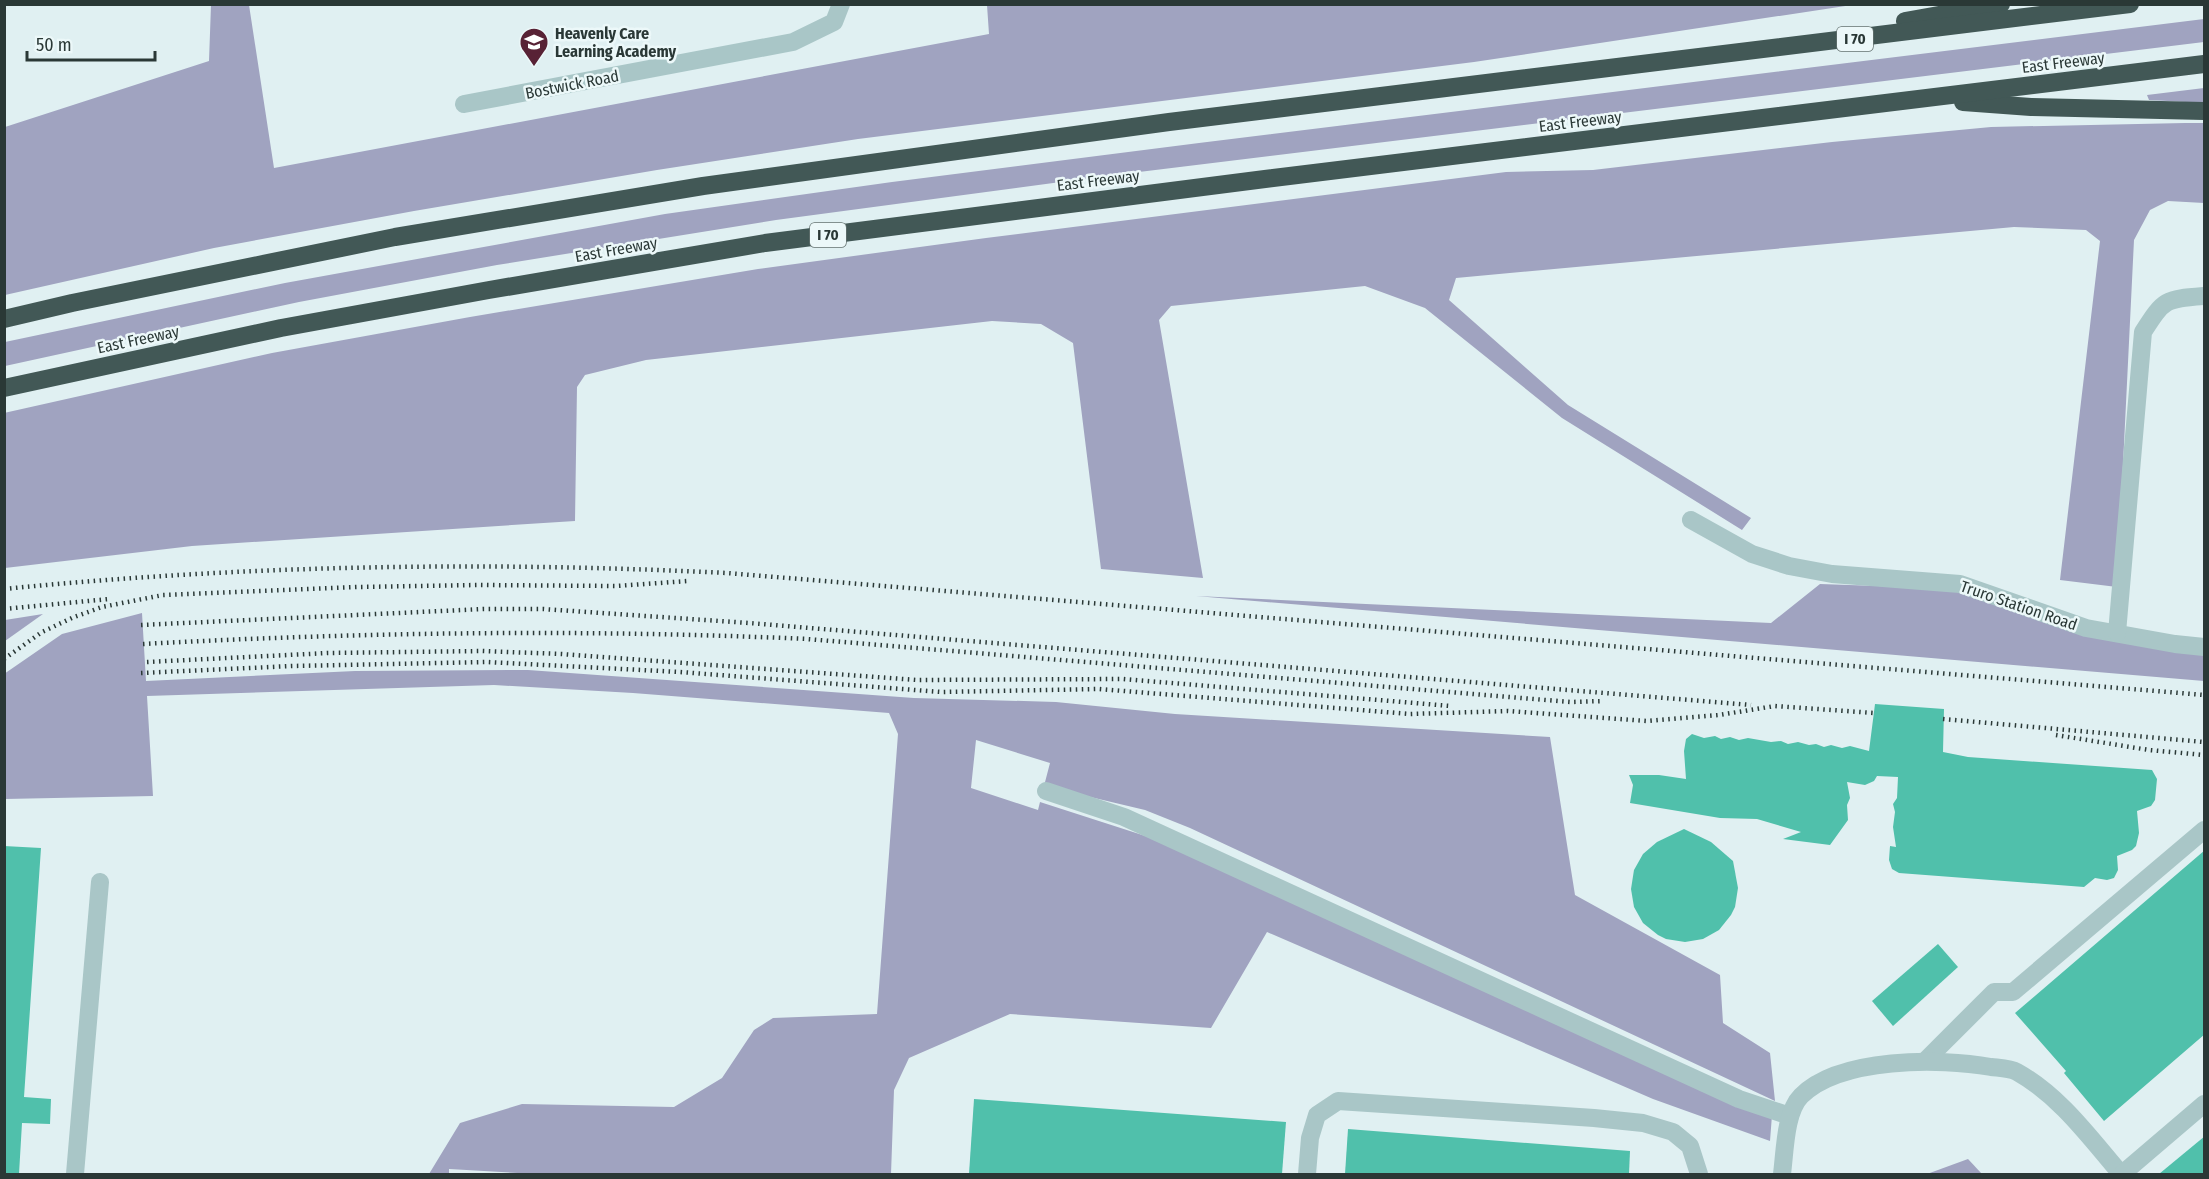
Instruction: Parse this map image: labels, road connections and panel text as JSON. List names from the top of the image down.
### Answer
{
  "streets": {
    "highway": ["I 70", "East Freeway"],
    "street": ["Bostwick Road", "Truro Station Road"]
  },
  "places": {
    "school or university": ["Heavenly Care Learning Academy"]
  },
  "scale_bar": "50 m"
}
